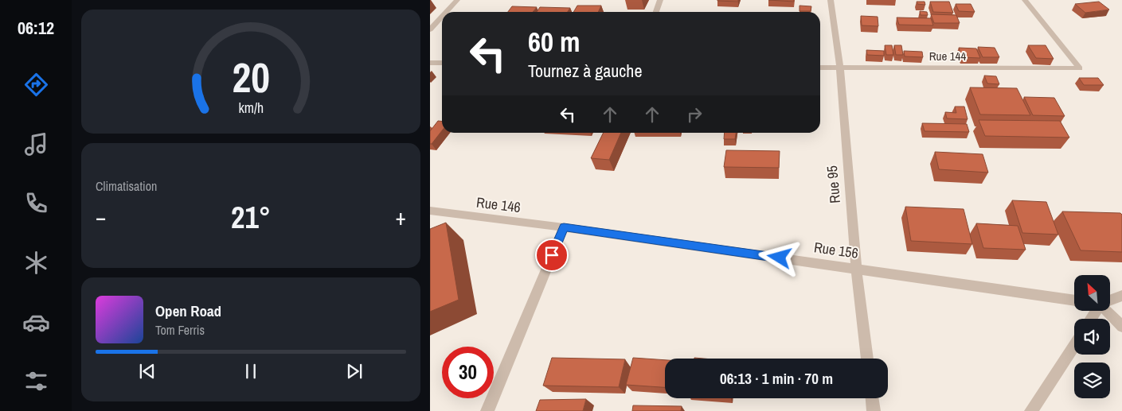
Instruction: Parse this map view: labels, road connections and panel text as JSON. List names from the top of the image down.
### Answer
{
  "streets": {
    "street": [
      "Rue 144",
      "Rue 95",
      "Rue 146",
      "Rue 156"
    ]
  },
  "crossings": [
    ["Rue 144", "Rue 95"],
    ["Rue 95", "Rue 156"],
    ["Rue 146", "Rue 156"]
  ],
  "north": "top left",
  "page": {
    "tabs": "06:12",
    "turn": ["60 m", "Tournez à gauche"],
    "tile": "Climatisation",
    "heat": ["−", "21°", "+"],
    "song": ["Open Road", "Tom Ferris"],
    "limit": "30",
    "trip": "06:13 · 1 min · 70 m",
    "gauge": ["20", "km/h"]
  }
}
